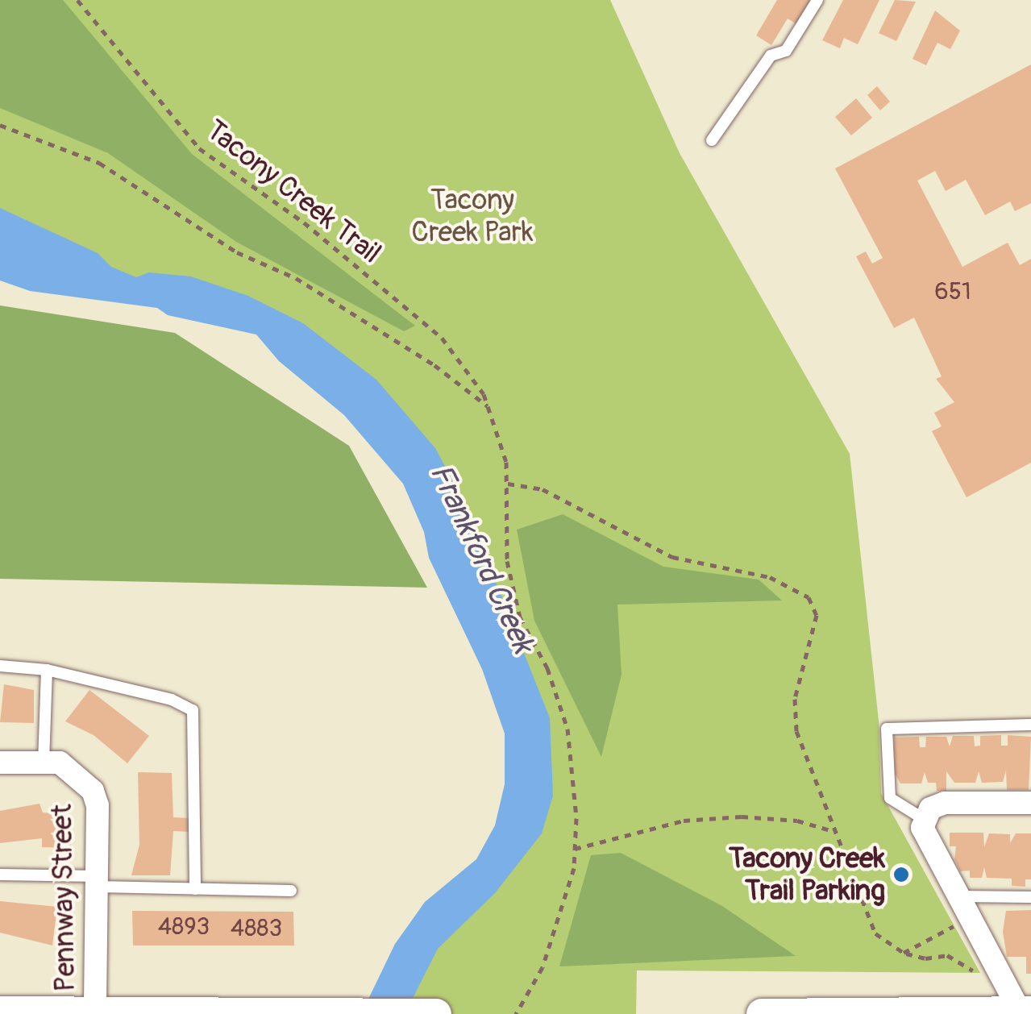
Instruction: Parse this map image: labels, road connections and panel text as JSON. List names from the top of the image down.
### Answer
{
  "streets": {
    "street": ["Pennway Street"],
    "path": ["Tacony Creek Trail"]
  },
  "water": ["Frankford Creek"],
  "parks": ["Tacony Creek Park"],
  "places": ["Tacony Creek Trail Parking"],
  "house_numbers": ["651", "4893", "4883"]
}
